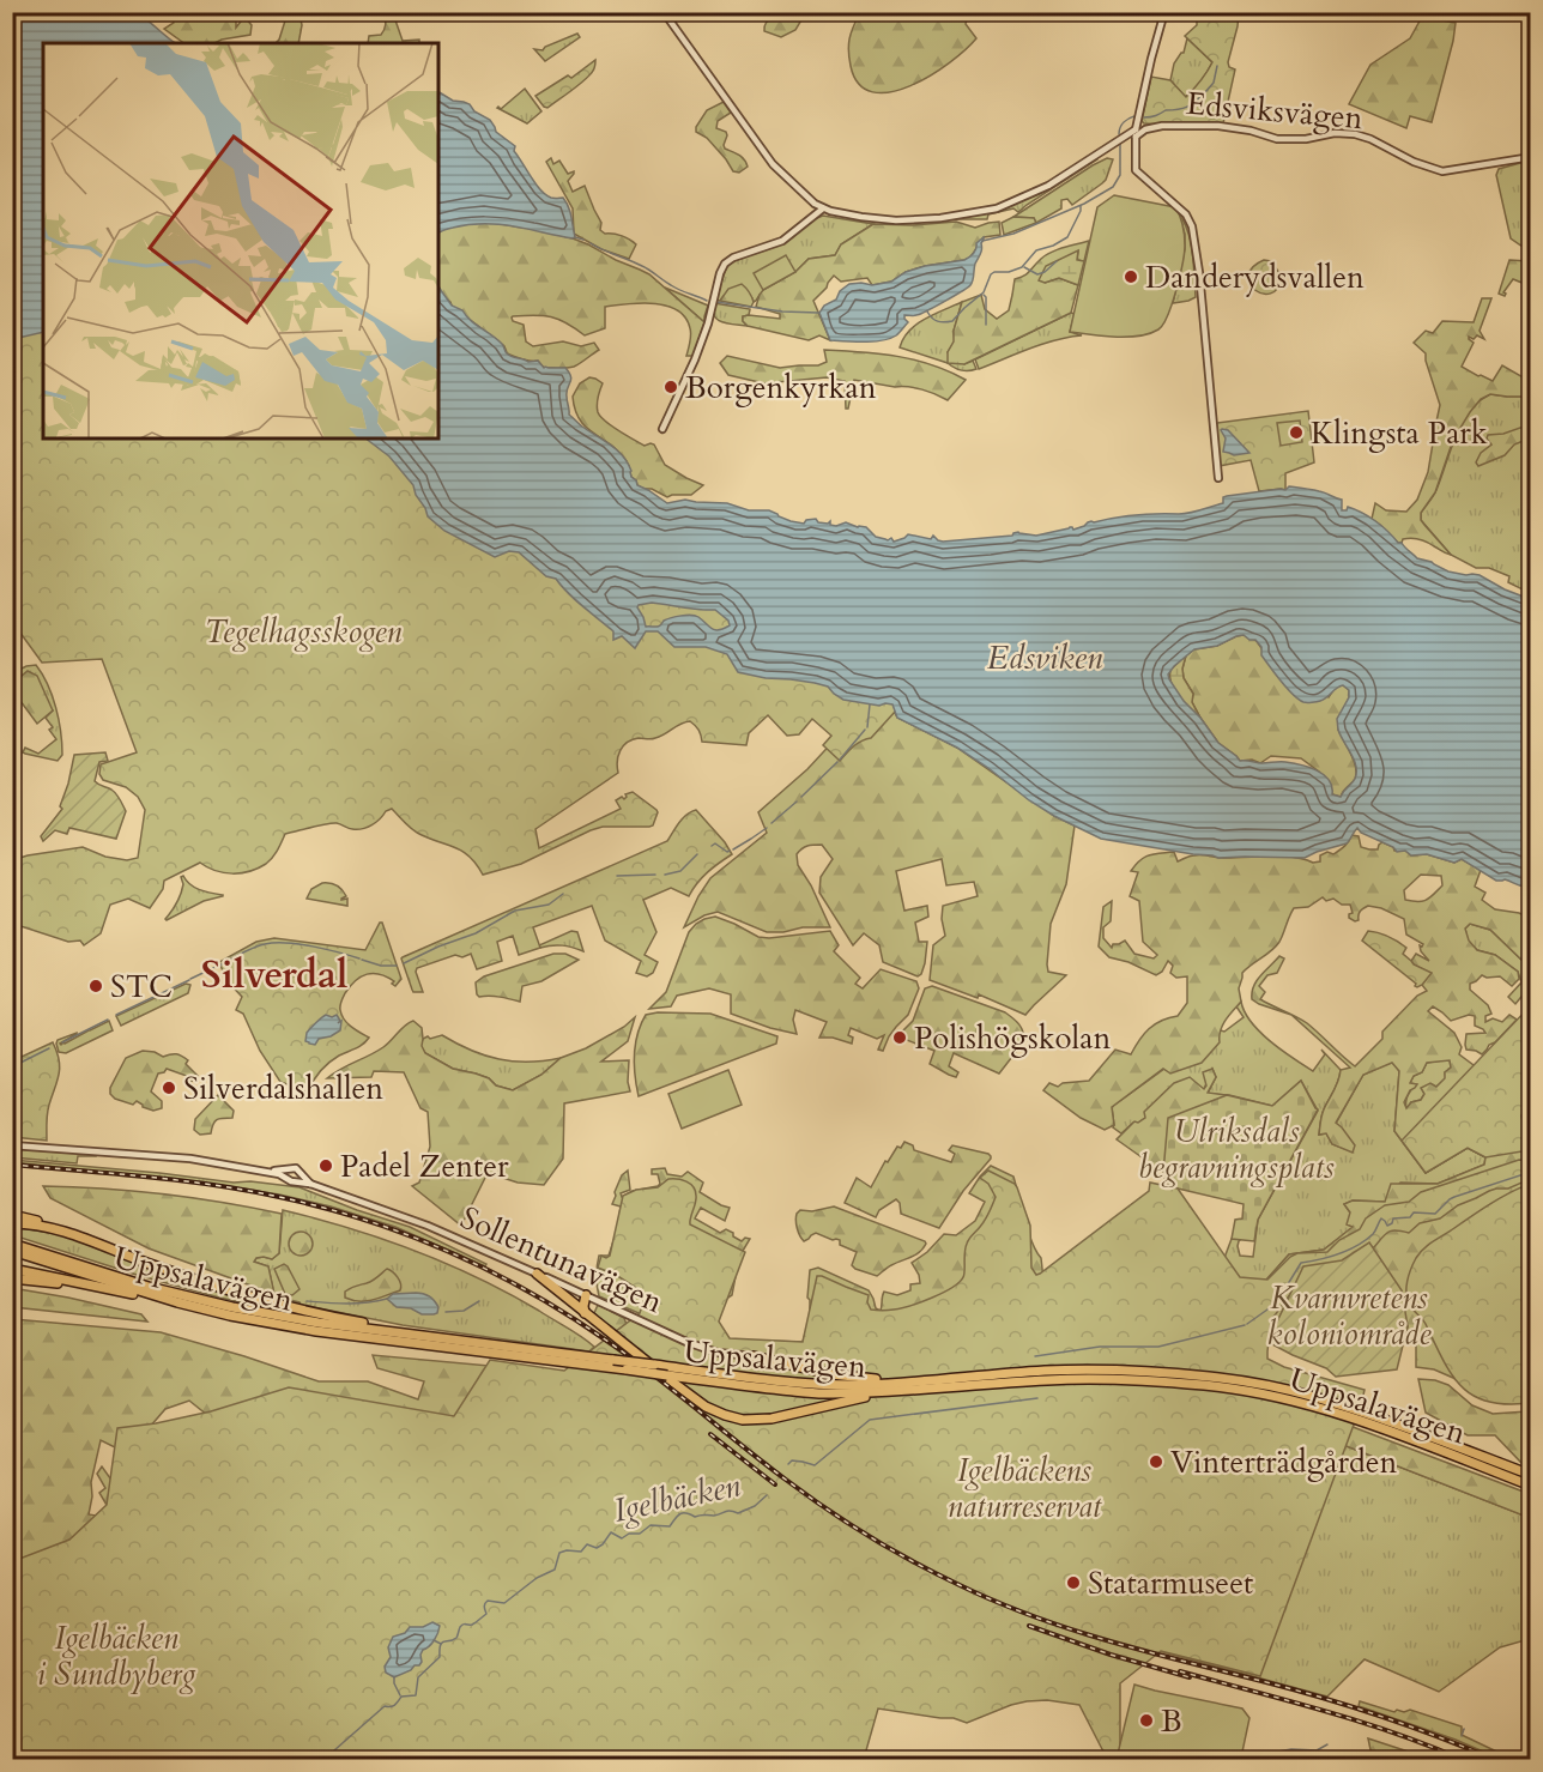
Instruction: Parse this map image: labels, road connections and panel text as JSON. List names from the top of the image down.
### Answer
{
  "streets": {
    "highway": ["Uppsalavägen"],
    "street": ["Edsviksvägen", "Sollentunavägen"]
  },
  "districts": ["Silverdal"],
  "water": ["Edsviken", "Igelbäcken"],
  "parks": [
    "Tegelhagsskogen",
    "Ulriksdals begravningsplats",
    "Kvarnvretens koloniområde",
    "Igelbäckens naturreservat",
    "Igelbäcken i Sundbyberg"
  ],
  "places": [
    "Danderydsvallen",
    "Borgenkyrkan",
    "Klingsta Park",
    "STC",
    "Polishögskolan",
    "Silverdalshallen",
    "Padel Zenter",
    "Vinterträdgården",
    "Statarmuseet",
    "B"
  ]
}
